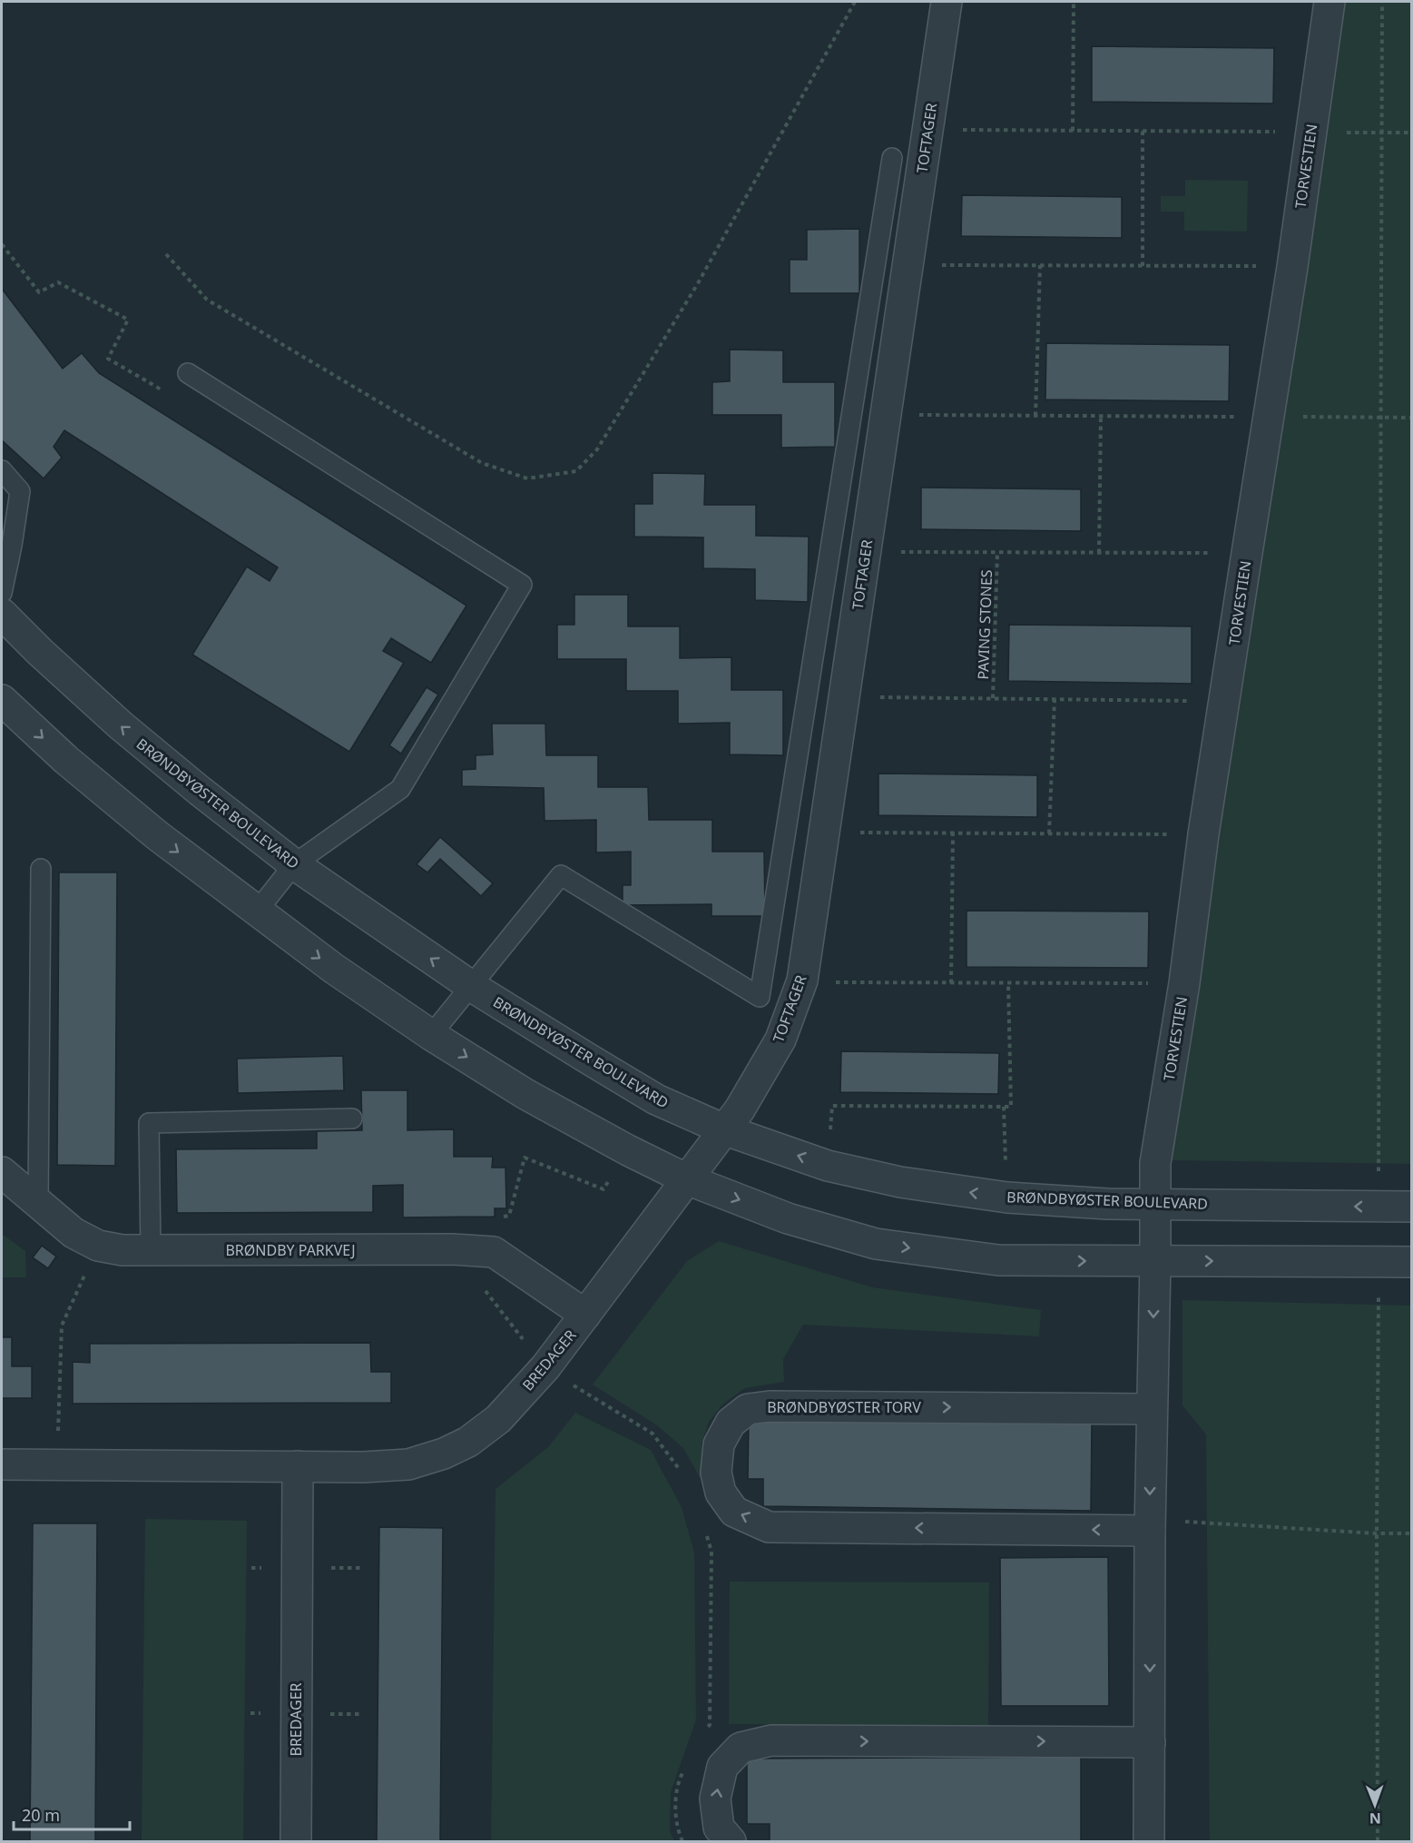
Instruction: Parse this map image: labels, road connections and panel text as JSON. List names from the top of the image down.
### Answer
{
  "streets": {
    "street": [
      "TOFTAGER",
      "TORVESTIEN",
      "BRØNDBYØSTER BOULEVARD",
      "BRØNDBY PARKVEJ",
      "BREDAGER",
      "BRØNDBYØSTER TORV"
    ],
    "path": ["PAVING STONES"]
  },
  "crossings": [
    ["TOFTAGER", "BRØNDBYØSTER BOULEVARD"],
    ["TOFTAGER", "BREDAGER"],
    ["TORVESTIEN", "BRØNDBYØSTER BOULEVARD"],
    ["BRØNDBYØSTER BOULEVARD", "BREDAGER"],
    ["BRØNDBY PARKVEJ", "BREDAGER"]
  ],
  "scale_bar": "20 m",
  "north": "bottom"
}
